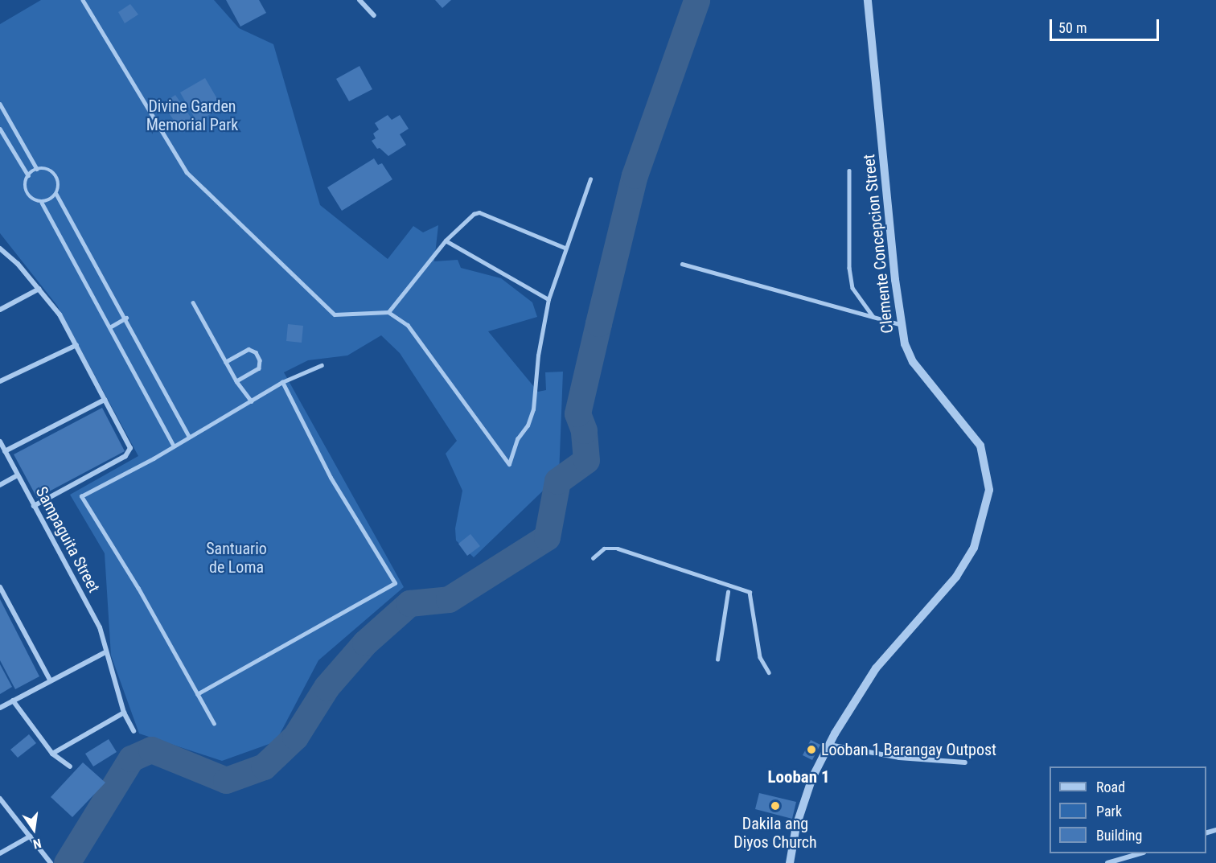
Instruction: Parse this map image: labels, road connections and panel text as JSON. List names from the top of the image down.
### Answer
{
  "streets": {
    "street": ["Clemente Concepcion Street", "Sampaguita Street"]
  },
  "districts": ["Looban 1"],
  "parks": ["Divine Garden Memorial Park", "Santuario de Loma"],
  "places": ["Looban 1 Barangay Outpost", "Dakila ang Diyos Church"],
  "legend": ["Road", "Park", "Building"],
  "scale_bar": "50 m",
  "north": "bottom"
}
